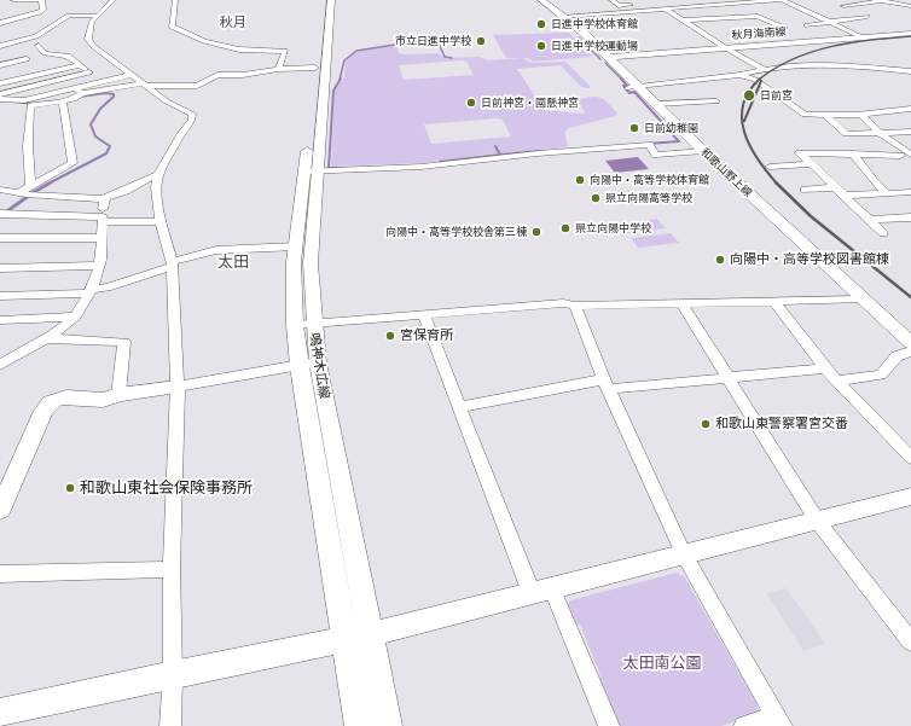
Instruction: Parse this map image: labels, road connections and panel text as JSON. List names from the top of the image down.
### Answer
{
  "streets": {
    "main road": ["秋月海南線", "和歌山野上線", "鳴神木広線"]
  },
  "crossings": [
    ["秋月海南線", "和歌山野上線"]
  ],
  "districts": ["秋月", "太田"],
  "parks": ["太田南公園"],
  "places": [
    "日進中学校体育館",
    "市立日進中学校",
    "日進中学校運動場",
    "日前宮",
    "日前神宮・國懸神宮",
    "日前幼稚園",
    "向陽中・高等学校体育館",
    "県立向陽高等学校",
    "県立向陽中学校",
    "向陽中・高等学校校舎第三棟",
    "向陽中・高等学校図書館棟",
    "宮保育所",
    "和歌山東警察署宮交番",
    "和歌山東社会保険事務所"
  ]
}
